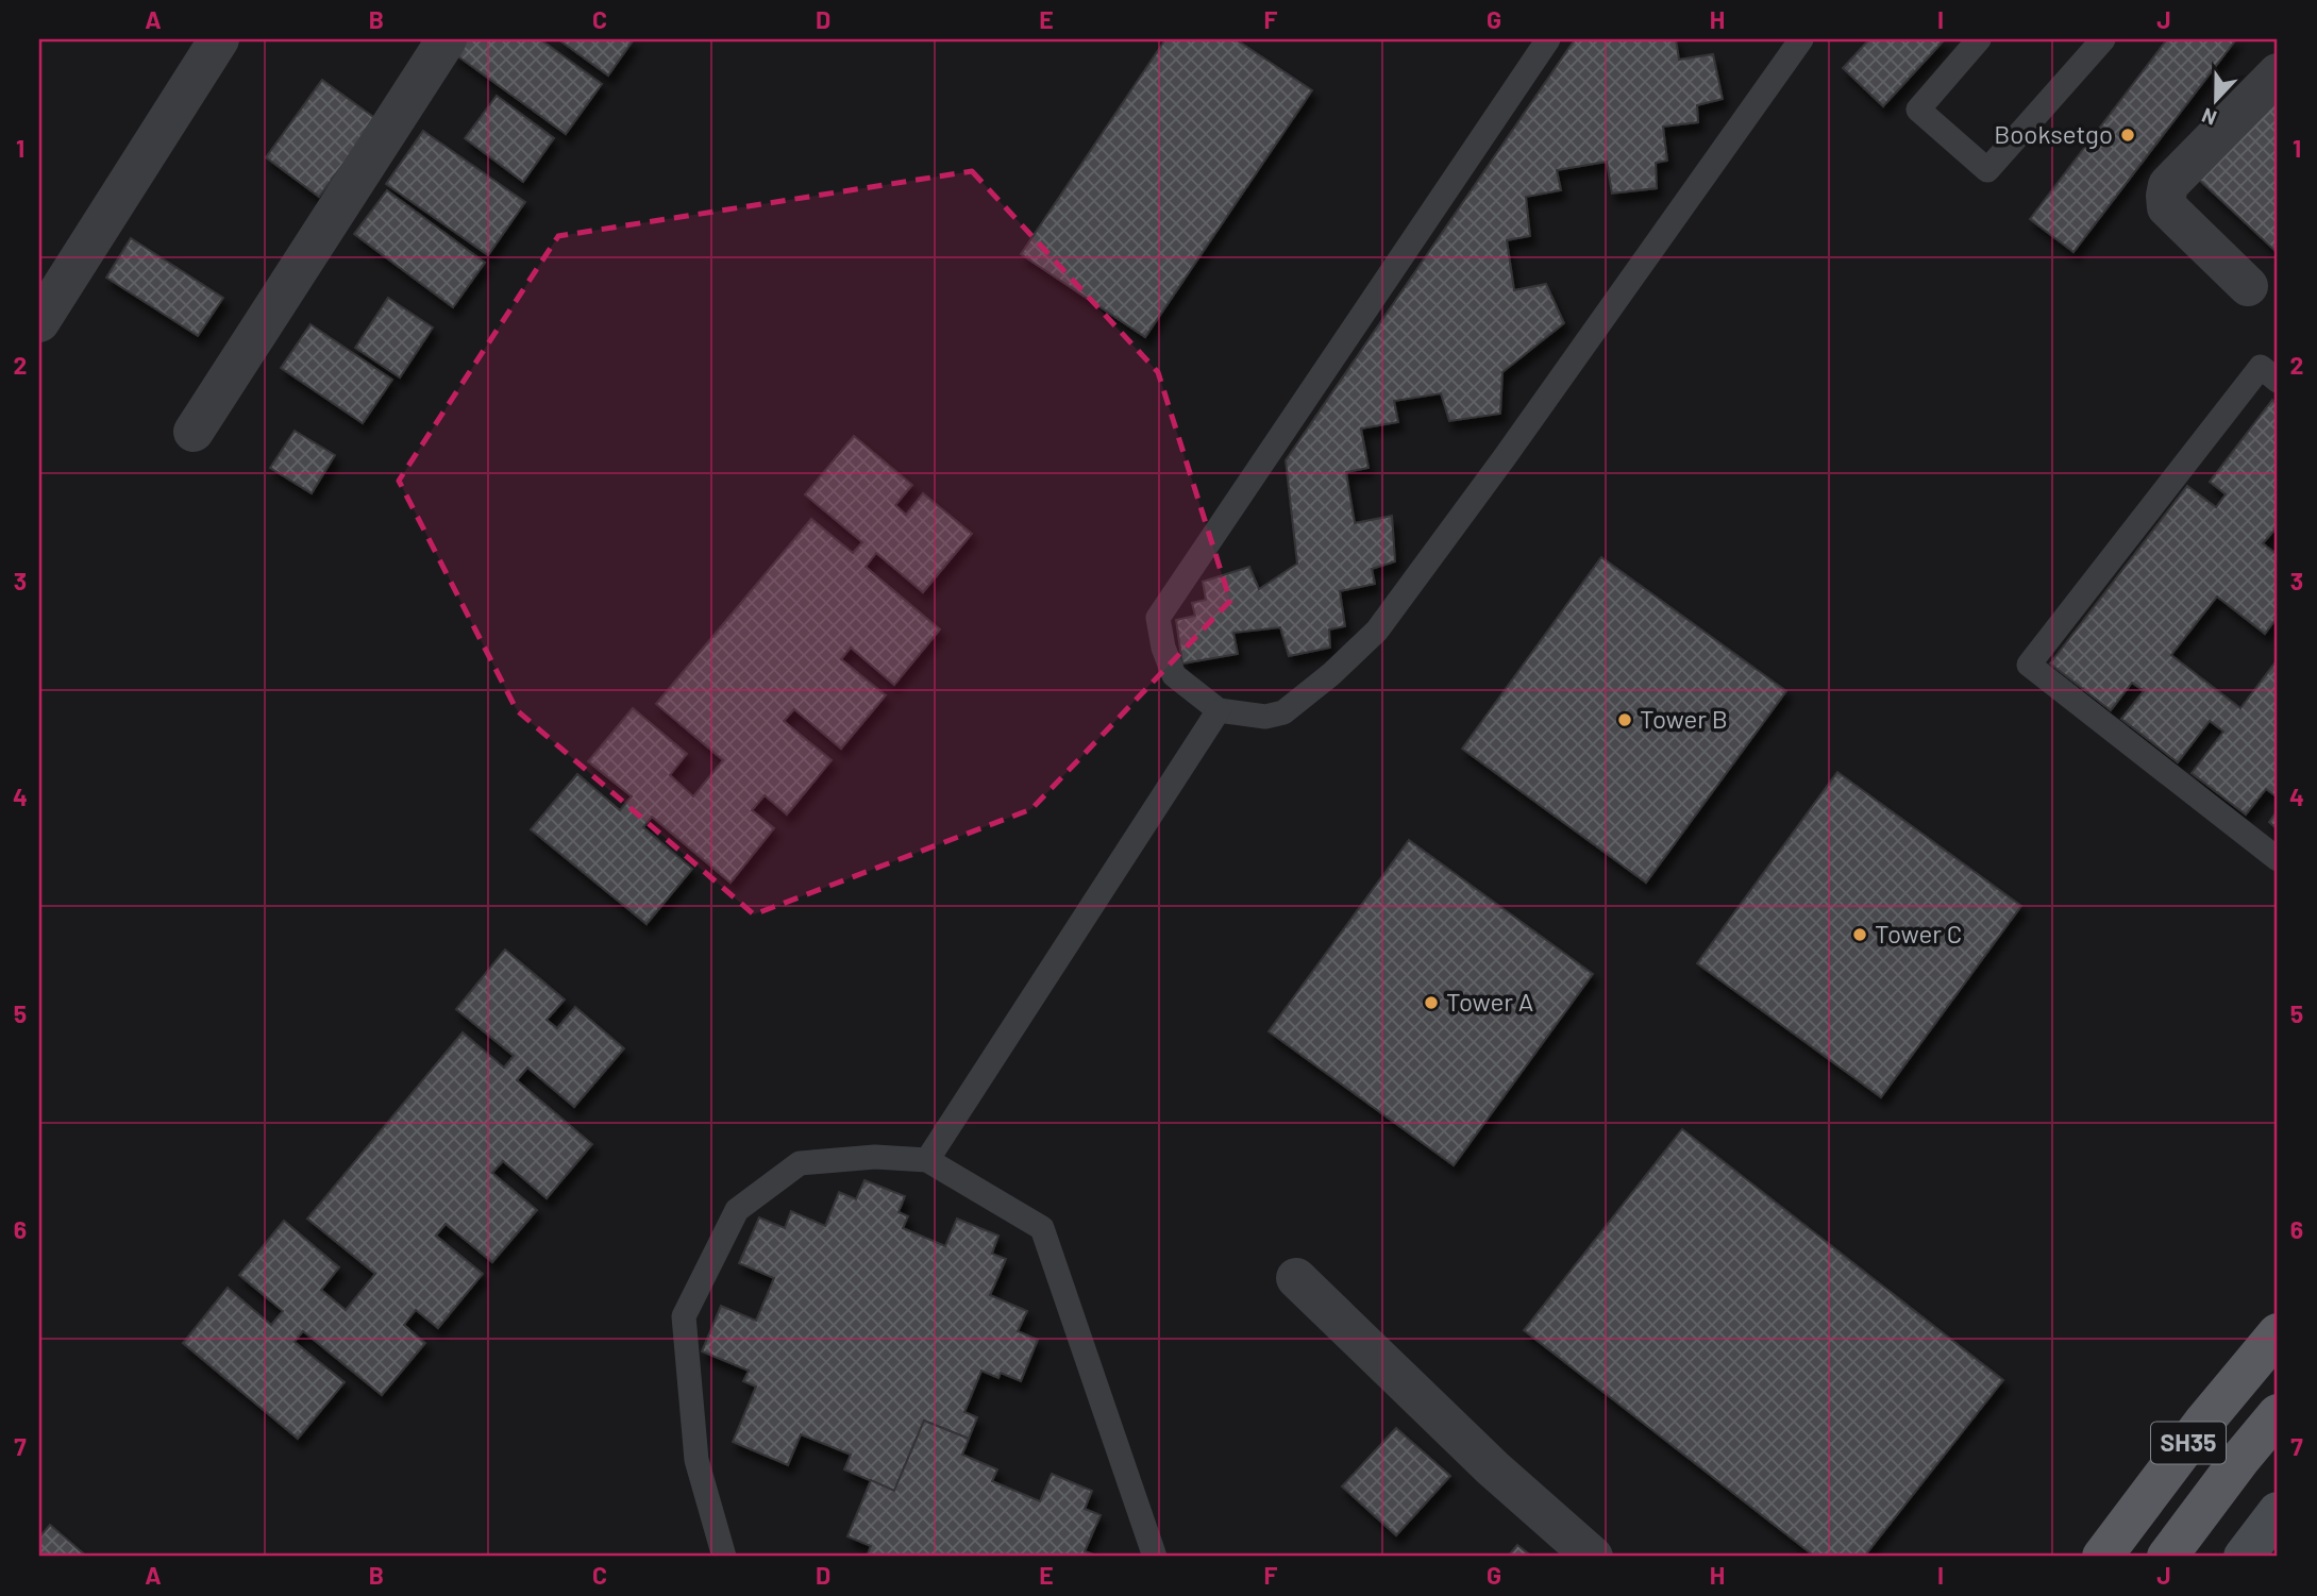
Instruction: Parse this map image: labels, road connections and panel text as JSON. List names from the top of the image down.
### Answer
{
  "streets": {
    "main road": ["SH35"]
  },
  "places": [
    "Booksetgo",
    "Tower B",
    "Tower C",
    "Tower A"
  ],
  "north": "bottom",
  "grid": {
    "columns": [
      "A",
      "B",
      "C",
      "D",
      "E",
      "F",
      "G",
      "H",
      "I",
      "J"
    ],
    "rows": [
      "1",
      "2",
      "3",
      "4",
      "5",
      "6",
      "7"
    ]
  }
}
